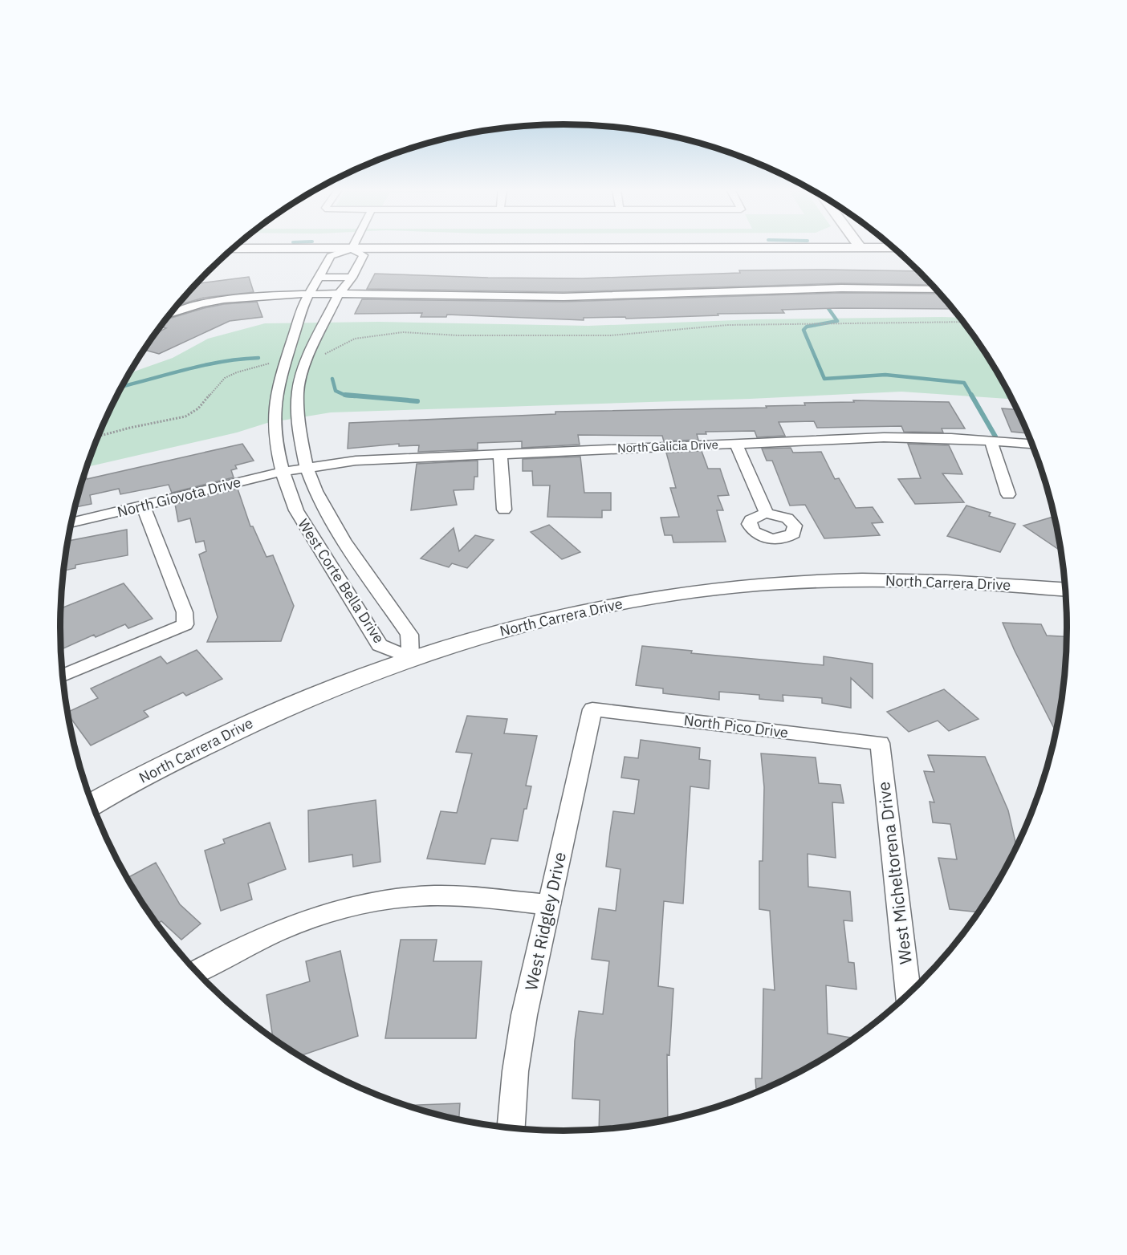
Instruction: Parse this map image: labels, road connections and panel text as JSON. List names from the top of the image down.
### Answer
{
  "streets": {
    "street": [
      "North Galicia Drive",
      "North Giovota Drive",
      "West Corte Bella Drive",
      "North Carrera Drive",
      "North Pico Drive",
      "West Micheltorena Drive",
      "West Ridgley Drive"
    ]
  },
  "crossings": [
    ["North Galicia Drive", "North Giovota Drive"],
    ["North Galicia Drive", "West Corte Bella Drive"],
    ["North Giovota Drive", "West Corte Bella Drive"],
    ["West Corte Bella Drive", "North Carrera Drive"],
    ["North Pico Drive", "West Micheltorena Drive"],
    ["North Pico Drive", "West Ridgley Drive"]
  ]
}
